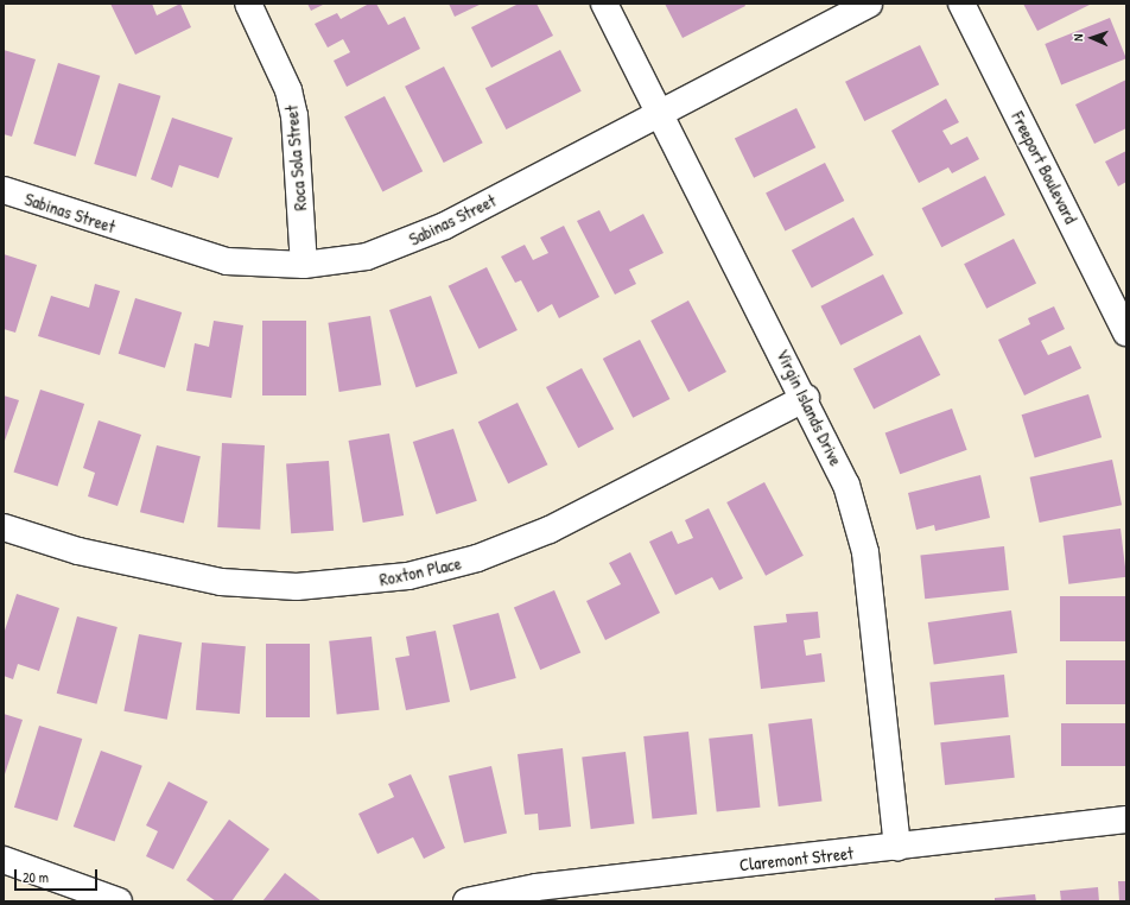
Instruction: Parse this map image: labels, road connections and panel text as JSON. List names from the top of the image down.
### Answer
{
  "streets": {
    "street": [
      "Roca Sola Street",
      "Freeport Boulevard",
      "Sabinas Street",
      "Virgin Islands Drive",
      "Roxton Place",
      "Claremont Street"
    ]
  },
  "crossings": [
    ["Roca Sola Street", "Sabinas Street"],
    ["Sabinas Street", "Virgin Islands Drive"],
    ["Virgin Islands Drive", "Roxton Place"],
    ["Virgin Islands Drive", "Claremont Street"]
  ],
  "scale_bar": "20 m",
  "north": "left"
}
